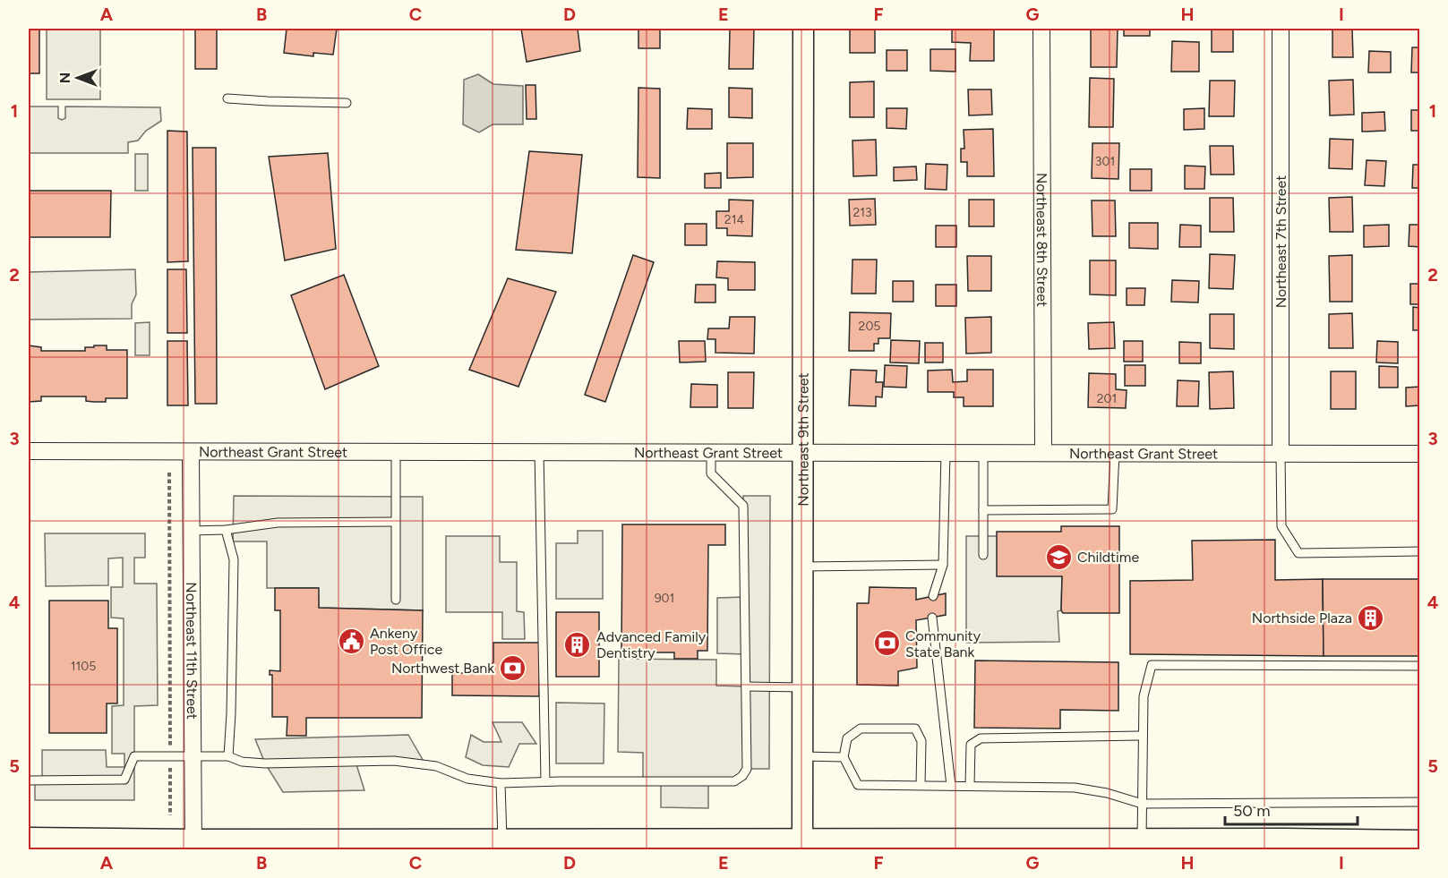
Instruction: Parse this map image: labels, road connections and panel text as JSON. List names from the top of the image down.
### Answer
{
  "streets": {
    "street": [
      "Northeast 8th Street",
      "Northeast 7th Street",
      "Northeast 9th Street",
      "Northeast Grant Street",
      "Northeast 11th Street"
    ]
  },
  "crossings": [
    ["Northeast 8th Street", "Northeast Grant Street"],
    ["Northeast 7th Street", "Northeast Grant Street"],
    ["Northeast 9th Street", "Northeast Grant Street"],
    ["Northeast Grant Street", "Northeast 11th Street"]
  ],
  "places": {
    "school or university": ["Childtime"],
    "building": ["Northside Plaza", "Advanced Family Dentistry"],
    "public building": ["Ankeny Post Office"],
    "bank": ["Community State Bank", "Northwest Bank"]
  },
  "house_numbers": [
    "301",
    "213",
    "214",
    "205",
    "201",
    "901",
    "1105"
  ],
  "scale_bar": "50 m",
  "north": "left",
  "grid": {
    "columns": [
      "A",
      "B",
      "C",
      "D",
      "E",
      "F",
      "G",
      "H",
      "I"
    ],
    "rows": [
      "1",
      "2",
      "3",
      "4",
      "5"
    ]
  }
}
